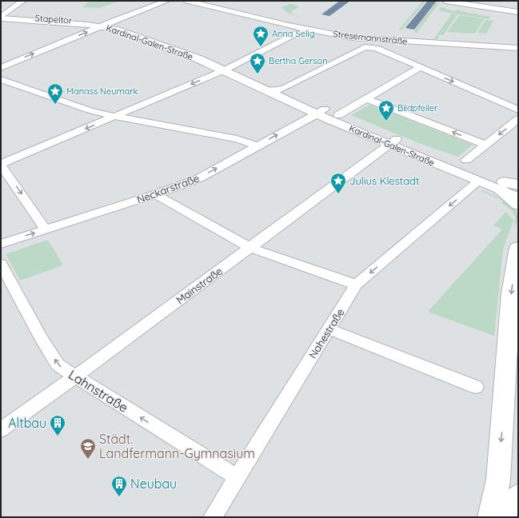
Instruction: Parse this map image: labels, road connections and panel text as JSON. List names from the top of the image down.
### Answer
{
  "streets": {
    "main road": ["Stapeltor", "Kardinal-Galen-Straße"],
    "street": [
      "Stresemannstraße",
      "Neckarstraße",
      "Mainstraße",
      "Nahestraße",
      "Lahnstraße"
    ]
  },
  "crossings": [
    ["Stapeltor", "Kardinal-Galen-Straße"],
    ["Kardinal-Galen-Straße", "Neckarstraße"],
    ["Kardinal-Galen-Straße", "Mainstraße"],
    ["Kardinal-Galen-Straße", "Nahestraße"],
    ["Mainstraße", "Lahnstraße"],
    ["Nahestraße", "Lahnstraße"]
  ],
  "one_way": ["Nahestraße", "Lahnstraße"],
  "places": {
    "place": [
      "Anna Selig",
      "Bertha Gerson",
      "Manass Neumark",
      "Bildpfeiler",
      "Julius Klestadt"
    ],
    "building": ["Altbau", "Neubau"],
    "school or university": ["Städt. Landfermann-Gymnasium"]
  }
}
